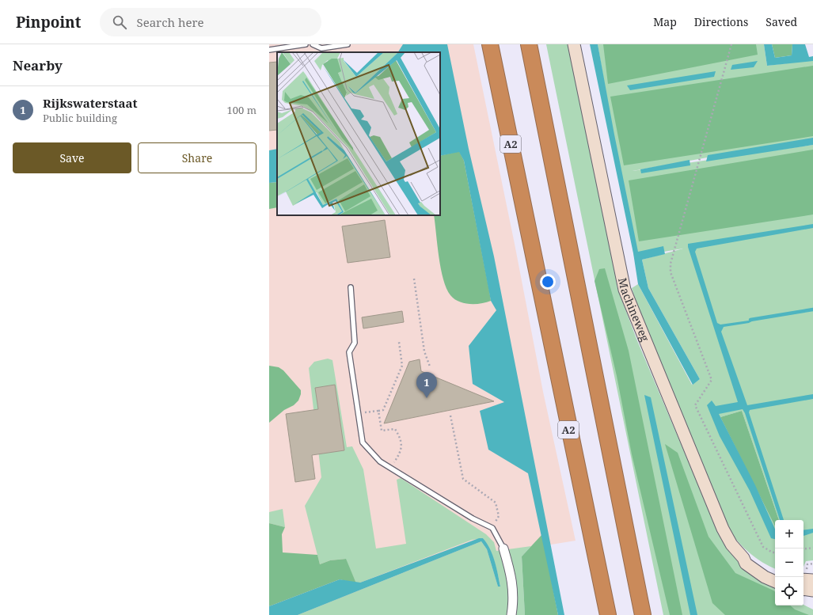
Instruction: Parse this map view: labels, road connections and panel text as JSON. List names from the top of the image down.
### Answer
{
  "streets": {
    "highway": ["A2"],
    "street": ["Machineweg"]
  },
  "page": {
    "header": "Pinpoint",
    "search": "Search here",
    "nav": ["Map", "Directions", "Saved"],
    "heading": "Nearby",
    "list": [
      {
        "mark": "1",
        "name": "Rijkswaterstaat",
        "note": "Public building",
        "value": "100 m"
      }
    ],
    "buttons": ["Save", "Share"],
    "pins": "1",
    "map_buttons": ["+", "−"]
  }
}
